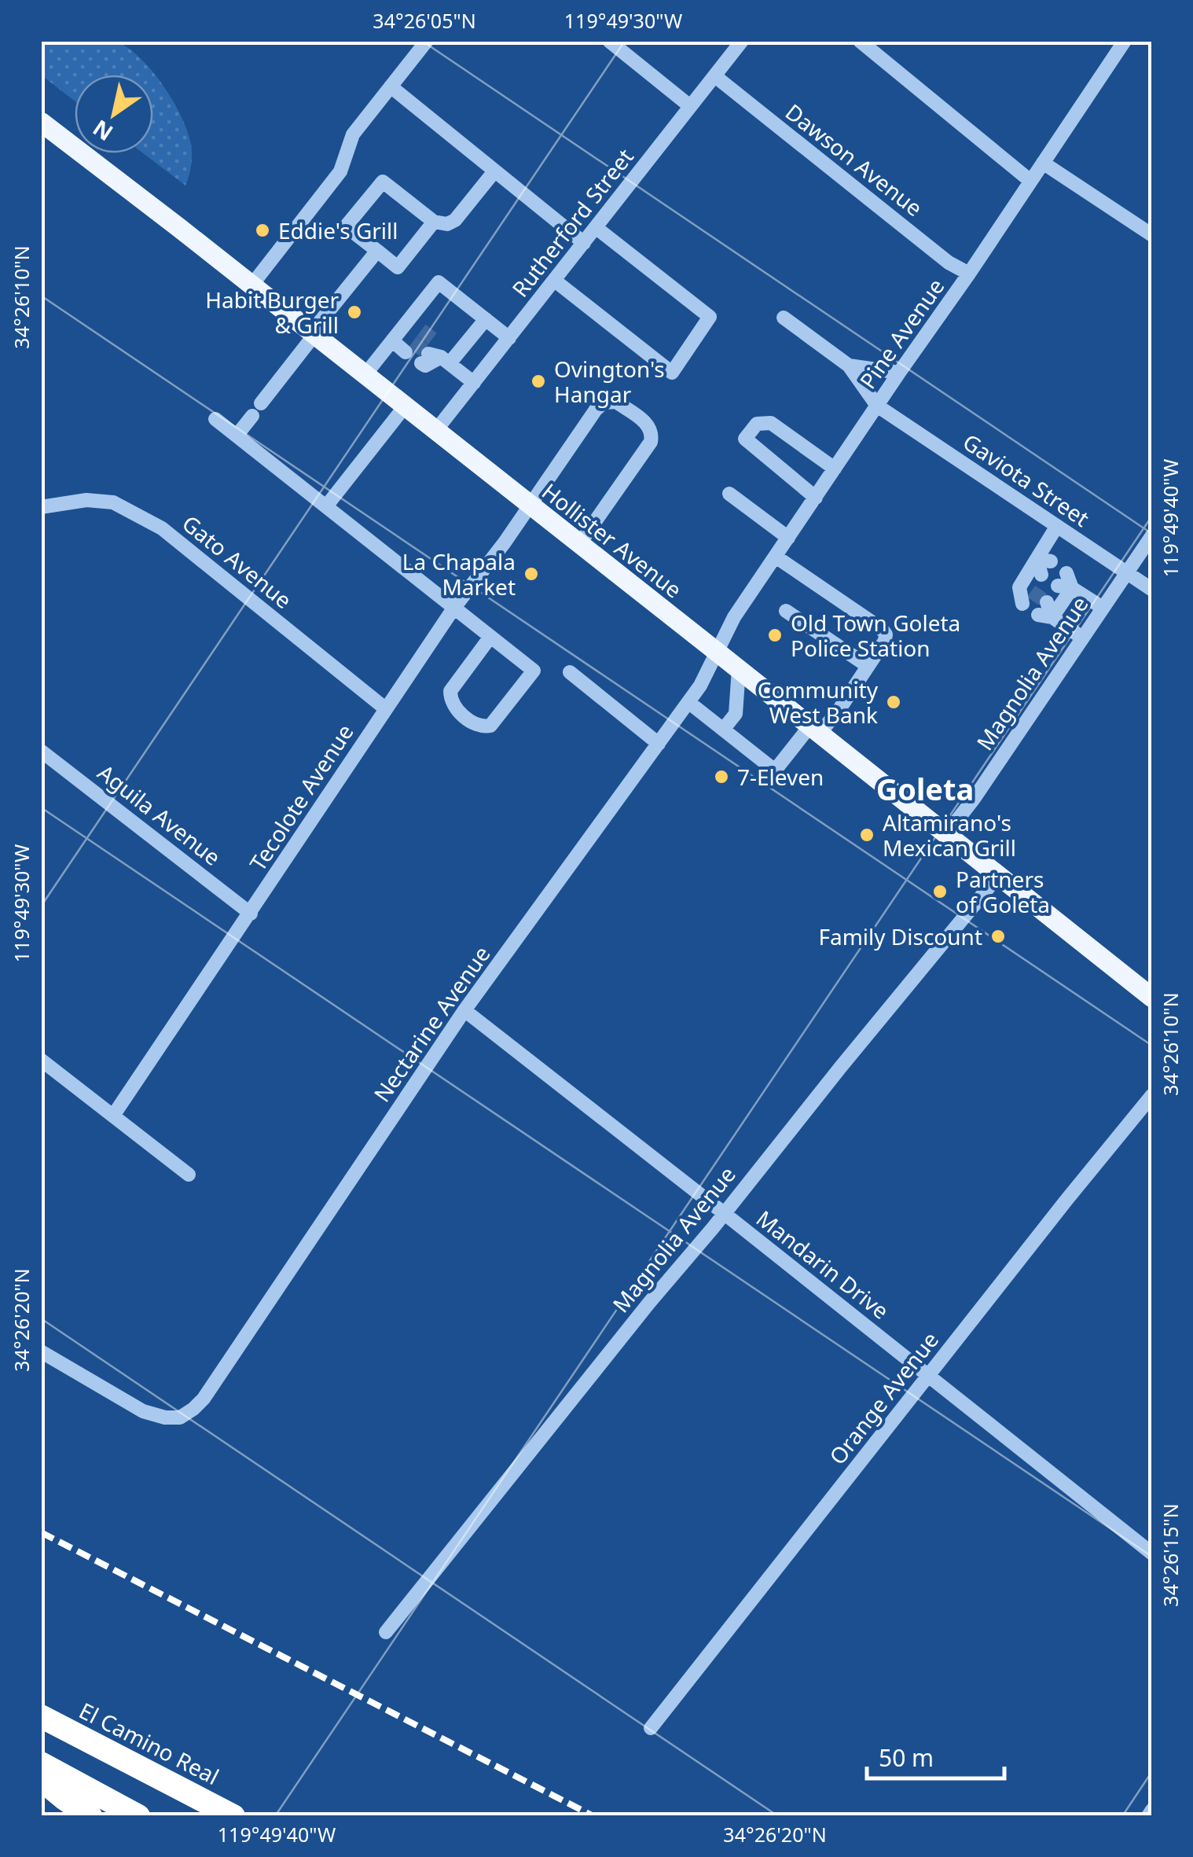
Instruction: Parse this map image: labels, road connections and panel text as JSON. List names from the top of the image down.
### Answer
{
  "streets": {
    "highway": ["El Camino Real"],
    "main road": ["Hollister Avenue"],
    "street": [
      "Dawson Avenue",
      "Rutherford Street",
      "Pine Avenue",
      "Gaviota Street",
      "Gato Avenue",
      "Magnolia Avenue",
      "Tecolote Avenue",
      "Aguila Avenue",
      "Nectarine Avenue",
      "Mandarin Drive",
      "Orange Avenue"
    ]
  },
  "crossings": [
    ["Dawson Avenue", "Rutherford Street"],
    ["Dawson Avenue", "Pine Avenue"],
    ["Rutherford Street", "Hollister Avenue"],
    ["Pine Avenue", "Gaviota Street"],
    ["Pine Avenue", "Hollister Avenue"],
    ["Pine Avenue", "Nectarine Avenue"],
    ["Gaviota Street", "Magnolia Avenue"],
    ["Hollister Avenue", "Magnolia Avenue"],
    ["Hollister Avenue", "Tecolote Avenue"],
    ["Hollister Avenue", "Nectarine Avenue"],
    ["Gato Avenue", "Tecolote Avenue"],
    ["Magnolia Avenue", "Mandarin Drive"],
    ["Tecolote Avenue", "Aguila Avenue"],
    ["Nectarine Avenue", "Mandarin Drive"],
    ["Mandarin Drive", "Orange Avenue"]
  ],
  "districts": ["Goleta"],
  "places": [
    "Eddie's Grill",
    "Habit Burger & Grill",
    "Ovington's Hangar",
    "La Chapala Market",
    "Old Town Goleta Police Station",
    "Community West Bank",
    "7-Eleven",
    "Altamirano's Mexican Grill",
    "Partners of Goleta",
    "Family Discount"
  ],
  "scale_bar": "50 m",
  "north": "bottom left",
  "coordinates": [
    "34°26'05\"N",
    "119°49'30\"W",
    "34°26'10\"N",
    "119°49'40\"W",
    "34°26'20\"N",
    "34°26'15\"N"
  ]
}
